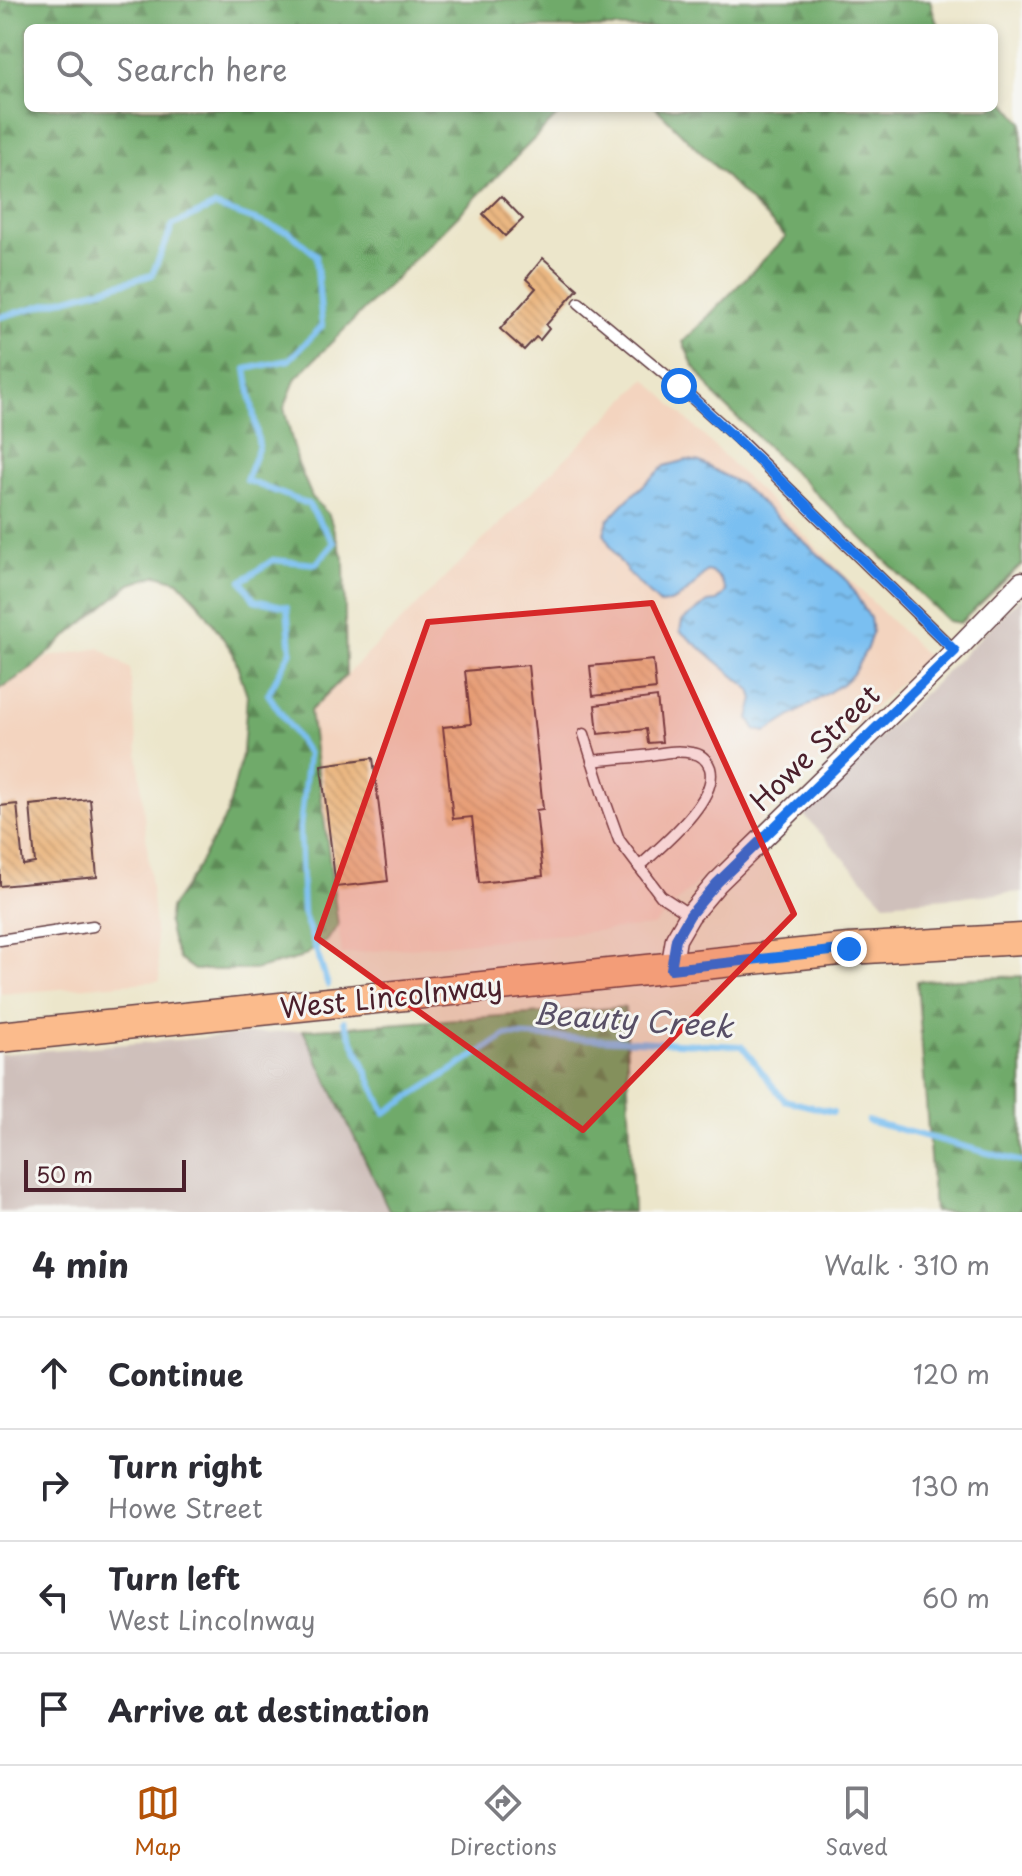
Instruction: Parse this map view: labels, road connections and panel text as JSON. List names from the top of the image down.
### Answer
{
  "streets": {
    "main road": ["West Lincolnway"],
    "street": ["Howe Street"]
  },
  "crossings": [
    ["Howe Street", "West Lincolnway"]
  ],
  "water": ["Beauty Creek"],
  "scale_bar": "50 m",
  "page": {
    "search": "Search here",
    "scale": "50 m",
    "heading": ["4 min", "Walk · 310 m"],
    "list": [
      ["Continue", "120 m"],
      ["Turn right", "Howe Street", "130 m"],
      ["Turn left", "West Lincolnway", "60 m"],
      "Arrive at destination"
    ],
    "nav": ["Map", "Directions", "Saved"]
  }
}
